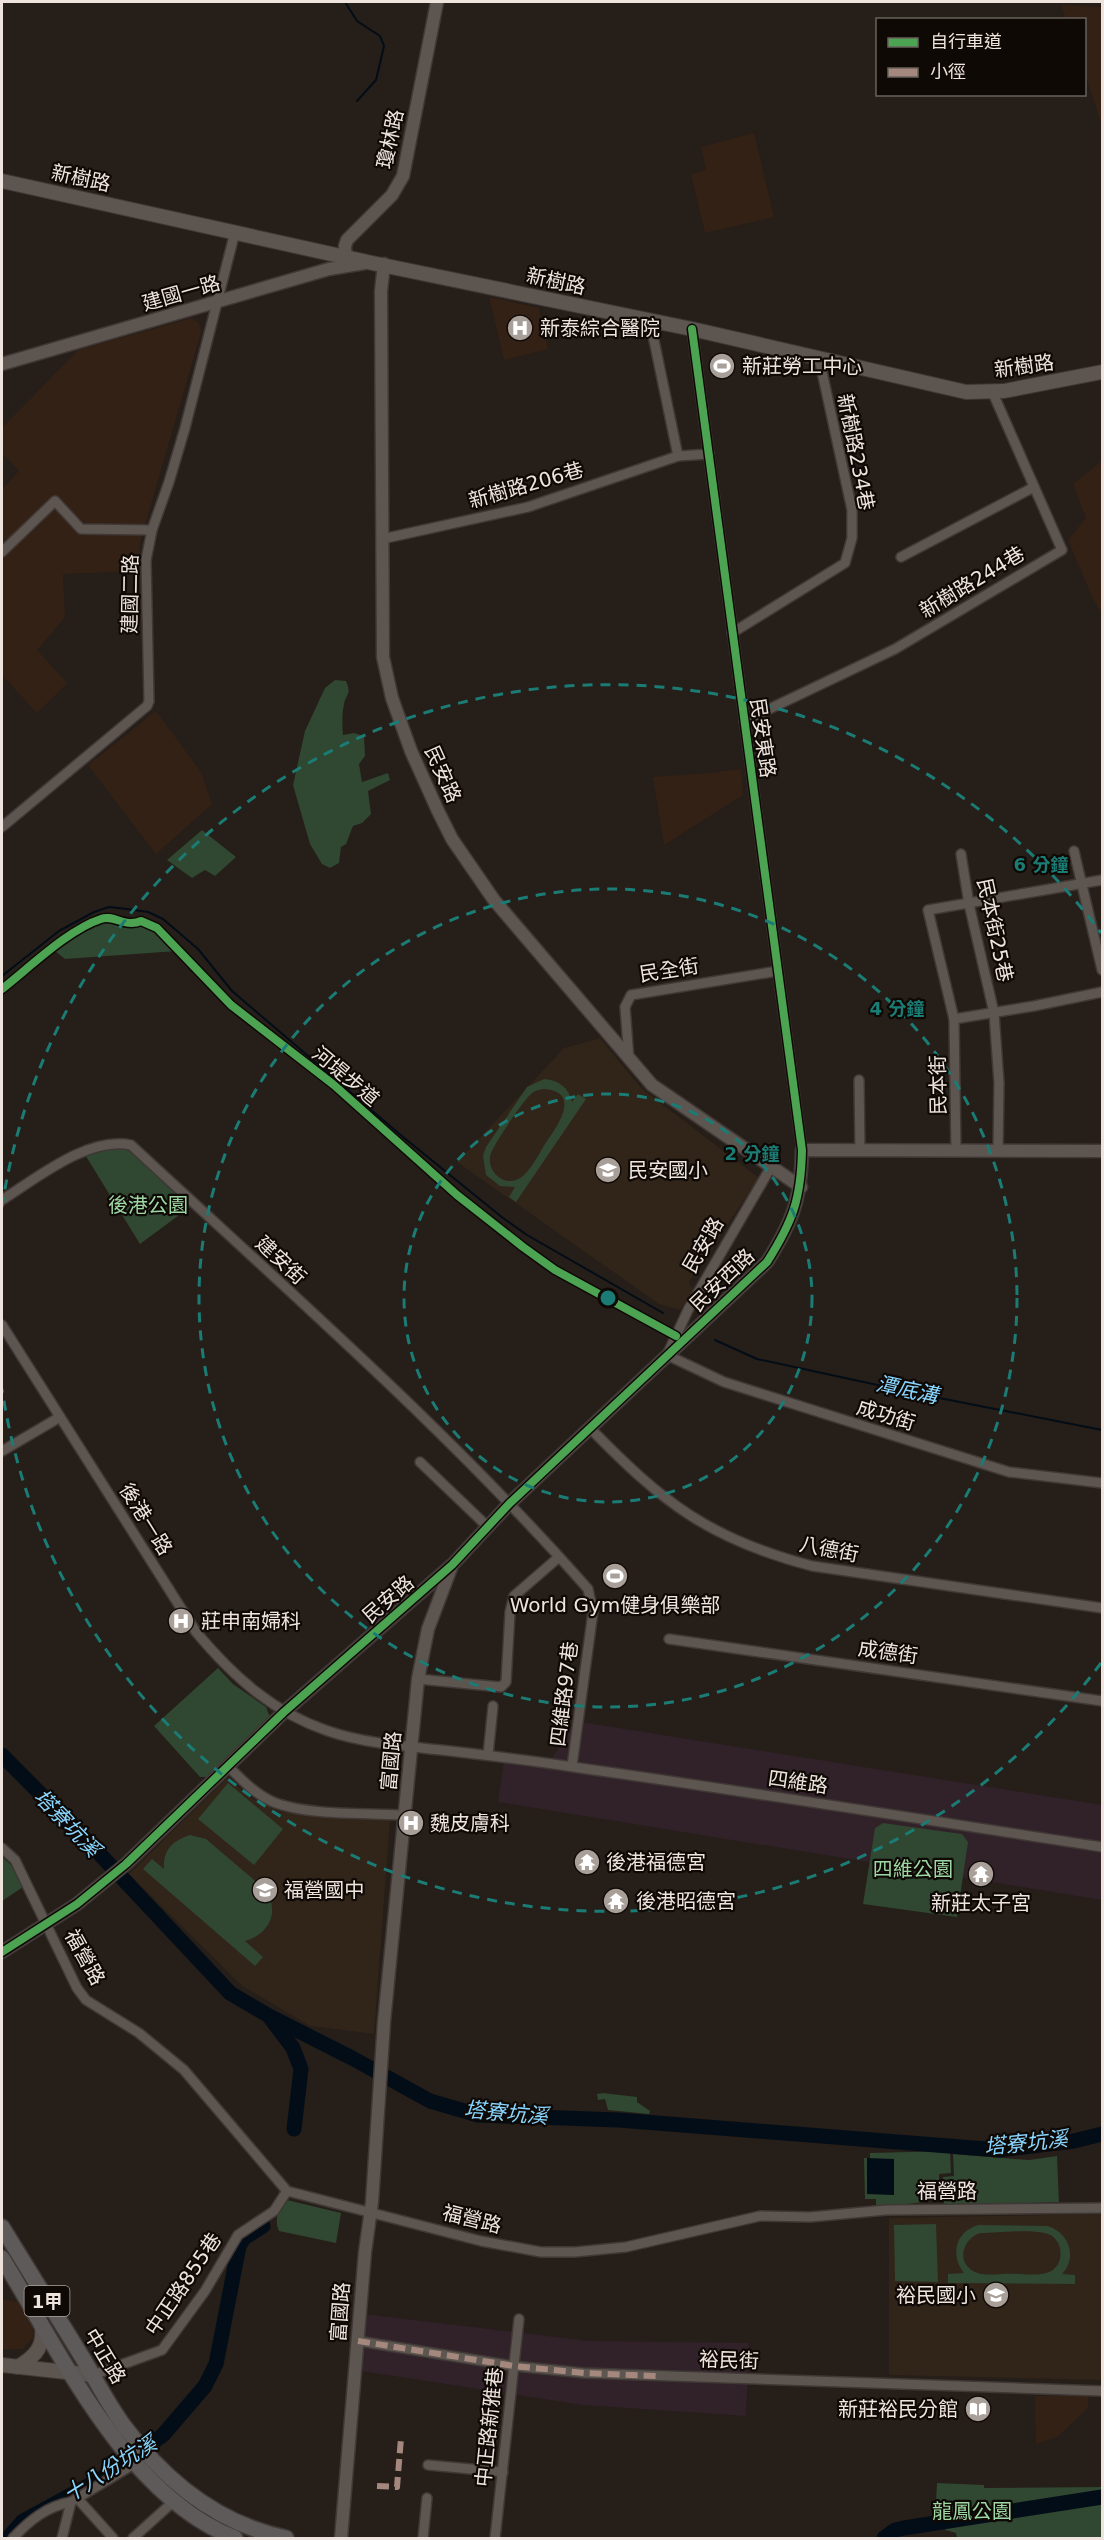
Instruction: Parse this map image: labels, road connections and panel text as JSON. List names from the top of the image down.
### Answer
{
  "streets": {
    "main road": ["新樹路", "1甲", "中正路"],
    "street": [
      "瓊林路",
      "建國一路",
      "新樹路234巷",
      "新樹路206巷",
      "新樹路244巷",
      "建國二路",
      "民安東路",
      "民安路",
      "民本街25巷",
      "民全街",
      "民本街",
      "建安街",
      "民安西路",
      "成功街",
      "後港一路",
      "八德街",
      "成德街",
      "四維路97巷",
      "富國路",
      "四維路",
      "福營路",
      "中正路855巷",
      "裕民街",
      "中正路新雅巷"
    ],
    "cycle path": ["河堤步道"]
  },
  "crossings": [
    ["瓊林路", "新樹路"],
    ["瓊林路", "建國一路"],
    ["新樹路", "建國一路"],
    ["新樹路", "新樹路234巷"],
    ["新樹路", "新樹路244巷"],
    ["新樹路", "建國二路"],
    ["新樹路", "民安東路"],
    ["新樹路", "民安路"],
    ["建國一路", "建國二路"],
    ["新樹路234巷", "民安東路"],
    ["新樹路206巷", "民安東路"],
    ["新樹路206巷", "民安路"],
    ["新樹路244巷", "民安東路"],
    ["民安東路", "民全街"],
    ["民安東路", "民安西路"],
    ["民安路", "民全街"],
    ["民安路", "建安街"],
    ["民安路", "民安西路"],
    ["民安路", "成功街"],
    ["民安路", "後港一路"],
    ["民安路", "八德街"],
    ["民安路", "富國路"],
    ["民安路", "四維路"],
    ["民安路", "福營路"],
    ["民本街25巷", "民本街"],
    ["建安街", "四維路97巷"],
    ["民安西路", "成功街"],
    ["後港一路", "四維路"],
    ["四維路97巷", "四維路"],
    ["富國路", "四維路"],
    ["富國路", "福營路"],
    ["富國路", "裕民街"],
    ["福營路", "中正路855巷"],
    ["中正路855巷", "中正路"],
    ["裕民街", "中正路新雅巷"]
  ],
  "water": ["潭底溝", "塔寮坑溪", "十八份坑溪"],
  "parks": ["後港公園", "四維公園", "龍鳳公園"],
  "places": {
    "hospital": ["新泰綜合醫院", "莊申南婦科", "魏皮膚科"],
    "sports": ["新莊勞工中心", "World Gym健身俱樂部"],
    "school or university": ["民安國小", "福營國中", "裕民國小"],
    "temple": ["後港福德宮", "新莊太子宮", "後港昭德宮"],
    "library": ["新莊裕民分館"]
  },
  "legend": ["自行車道", "小徑"],
  "rings": ["6 分鐘", "4 分鐘", "2 分鐘"]
}
